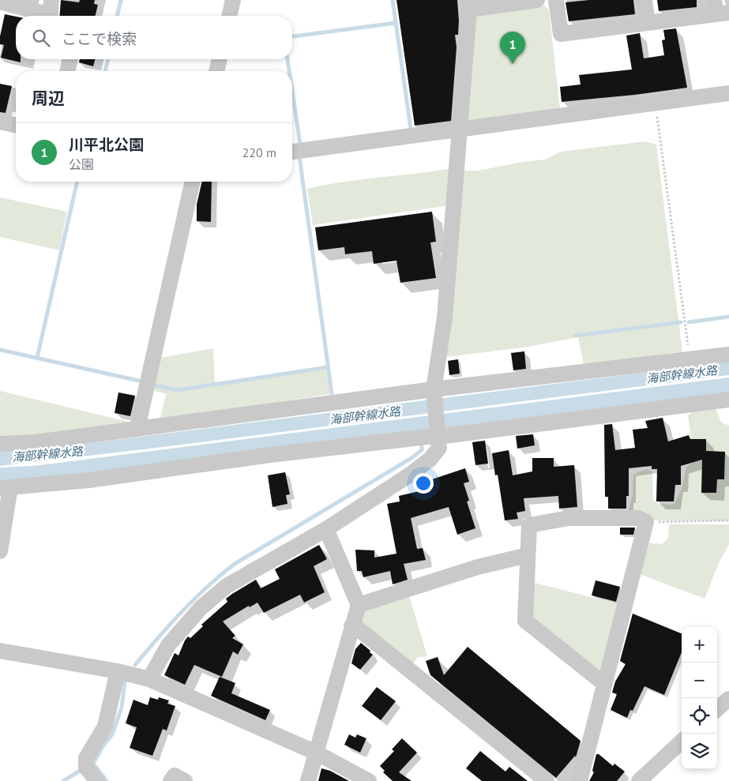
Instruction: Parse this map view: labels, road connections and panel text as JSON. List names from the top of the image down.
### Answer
{
  "water": ["海部幹線水路"],
  "page": {
    "search": "ここで検索",
    "pins": "1",
    "heading": "周辺",
    "list": [
      {
        "mark": "1",
        "name": "川平北公園",
        "note": "公園",
        "value": "220 m"
      }
    ],
    "map_buttons": ["+", "−"]
  }
}
